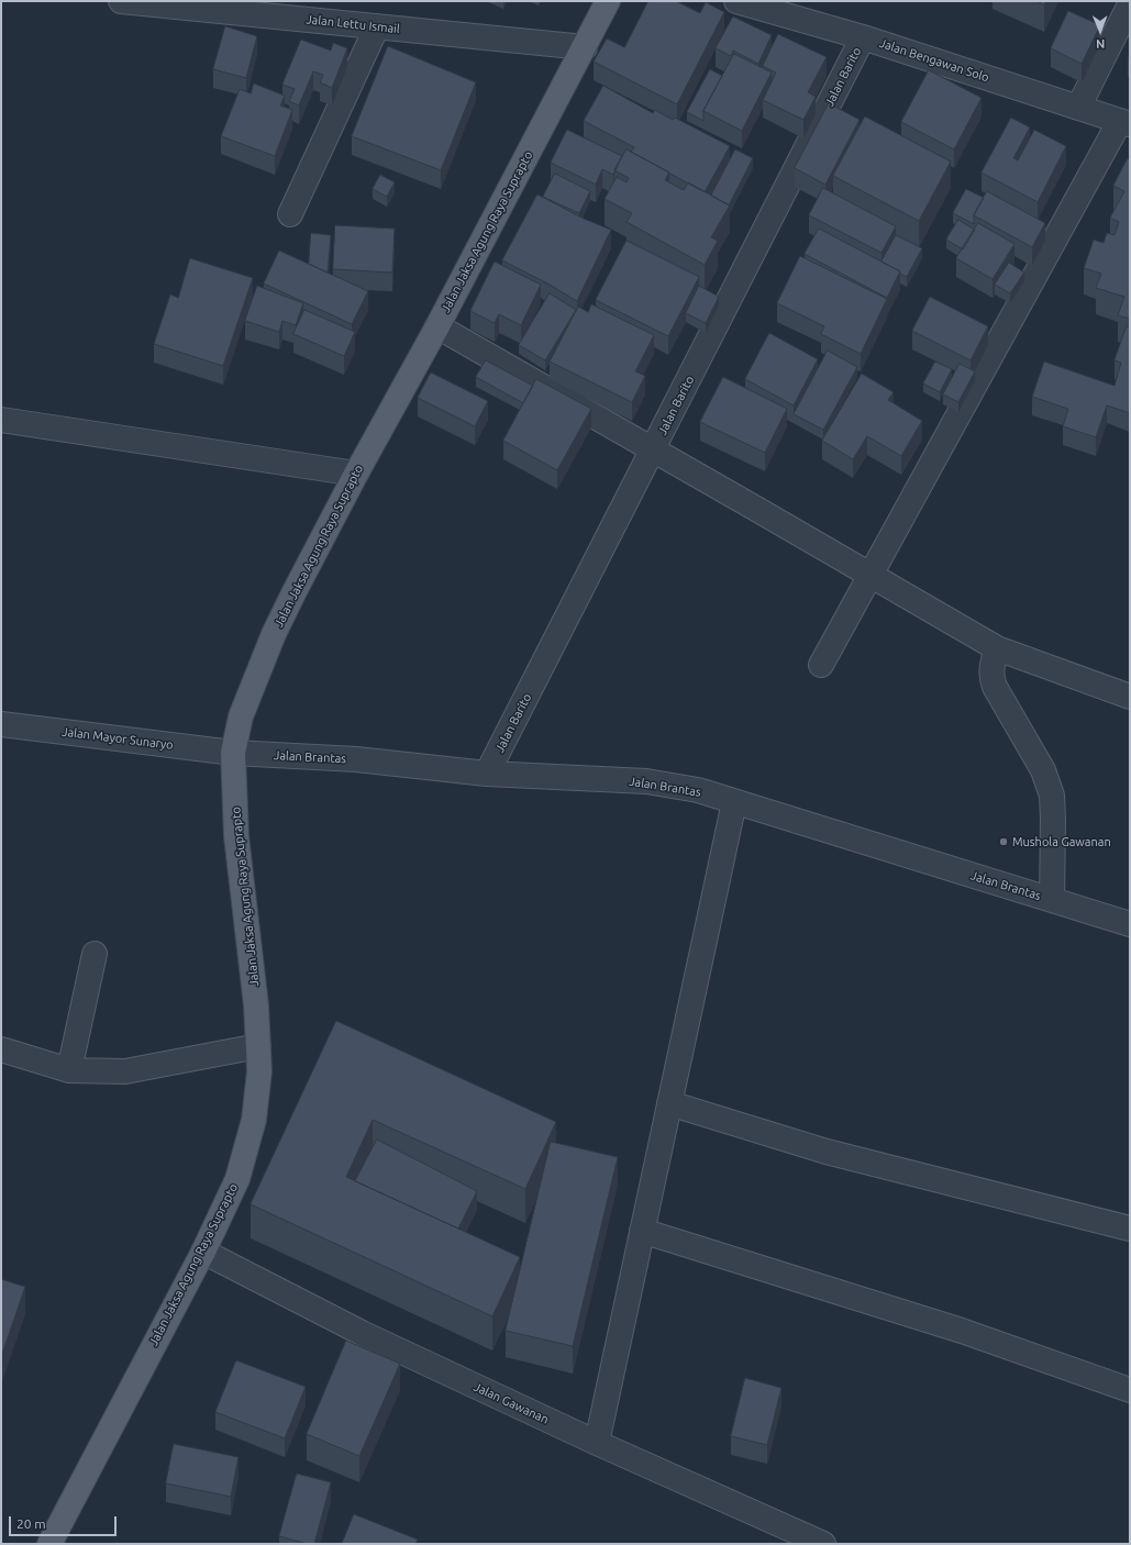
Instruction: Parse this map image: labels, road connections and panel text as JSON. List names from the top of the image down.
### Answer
{
  "streets": {
    "main road": ["Jalan Jaksa Agung Raya Suprapto"],
    "street": [
      "Jalan Lettu Ismail",
      "Jalan Bengawan Solo",
      "Jalan Barito",
      "Jalan Mayor Sunaryo",
      "Jalan Brantas",
      "Jalan Gawanan"
    ]
  },
  "crossings": [
    ["Jalan Lettu Ismail", "Jalan Jaksa Agung Raya Suprapto"],
    ["Jalan Bengawan Solo", "Jalan Barito"],
    ["Jalan Barito", "Jalan Brantas"],
    ["Jalan Jaksa Agung Raya Suprapto", "Jalan Mayor Sunaryo"],
    ["Jalan Jaksa Agung Raya Suprapto", "Jalan Brantas"],
    ["Jalan Jaksa Agung Raya Suprapto", "Jalan Gawanan"],
    ["Jalan Mayor Sunaryo", "Jalan Brantas"]
  ],
  "places": ["Mushola Gawanan"],
  "scale_bar": "20 m",
  "north": "bottom"
}
